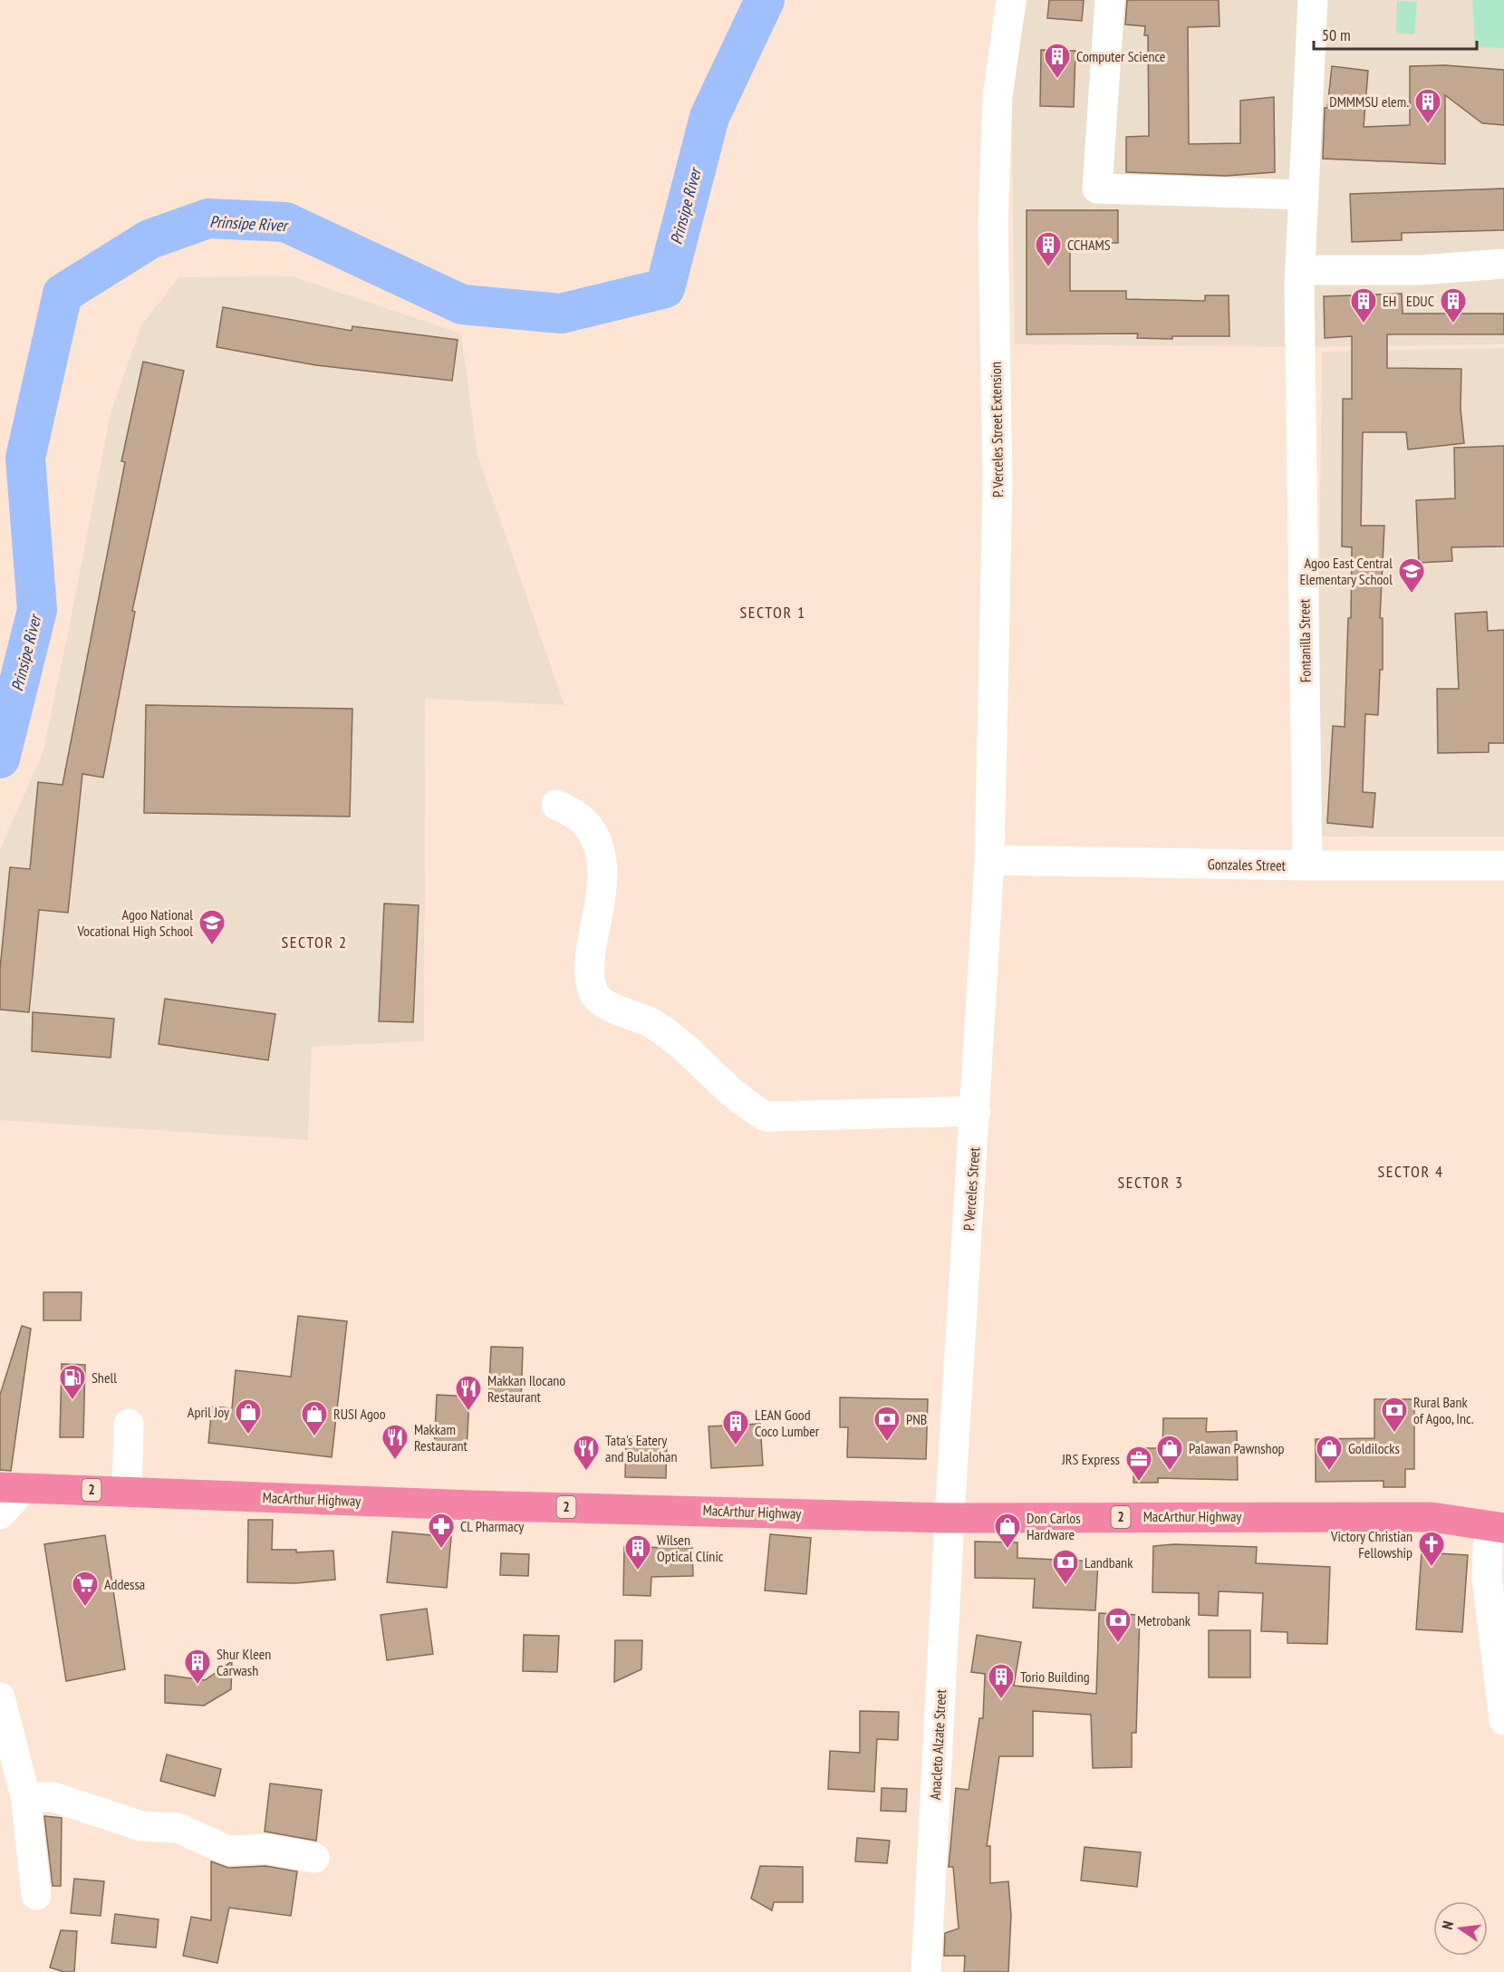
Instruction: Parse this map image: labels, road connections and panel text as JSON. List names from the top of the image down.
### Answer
{
  "streets": {
    "highway": ["2", "MacArthur Highway"],
    "street": [
      "P. Verceles Street Extension",
      "Fontanilla Street",
      "Gonzales Street",
      "P. Verceles Street",
      "Anacleto Alzate Street"
    ]
  },
  "crossings": [
    ["P. Verceles Street Extension", "Gonzales Street"],
    ["P. Verceles Street Extension", "P. Verceles Street"],
    ["Fontanilla Street", "Gonzales Street"],
    ["Gonzales Street", "P. Verceles Street"],
    ["P. Verceles Street", "MacArthur Highway"],
    ["P. Verceles Street", "Anacleto Alzate Street"],
    ["MacArthur Highway", "Anacleto Alzate Street"]
  ],
  "districts": [
    "SECTOR 1",
    "SECTOR 2",
    "SECTOR 4",
    "SECTOR 3"
  ],
  "water": ["Prinsipe River"],
  "places": {
    "building": [
      "Computer Science",
      "DMMMSU elem.",
      "CCHAMS",
      "EH",
      "EDUC",
      "LEAN Good Coco Lumber",
      "Wilsen Optical Clinic",
      "Shur Kleen Carwash",
      "Torio Building"
    ],
    "school or university": ["Agoo East Central Elementary School", "Agoo National Vocational High School"],
    "fuel station": ["Shell"],
    "restaurant": ["Makkan Ilocano Restaurant", "Makkam Restaurant", "Tata's Eatery and Bulalohan"],
    "bank": [
      "Rural Bank of Agoo, Inc.",
      "PNB",
      "Landbank",
      "Metrobank"
    ],
    "shop": [
      "April Joy",
      "RUSI Agoo",
      "Palawan Pawnshop",
      "Goldilocks",
      "Don Carlos Hardware"
    ],
    "office": ["JRS Express"],
    "pharmacy": ["CL Pharmacy"],
    "church": ["Victory Christian Fellowship"],
    "supermarket": ["Addessa"]
  },
  "scale_bar": "50 m",
  "north": "left"
}
